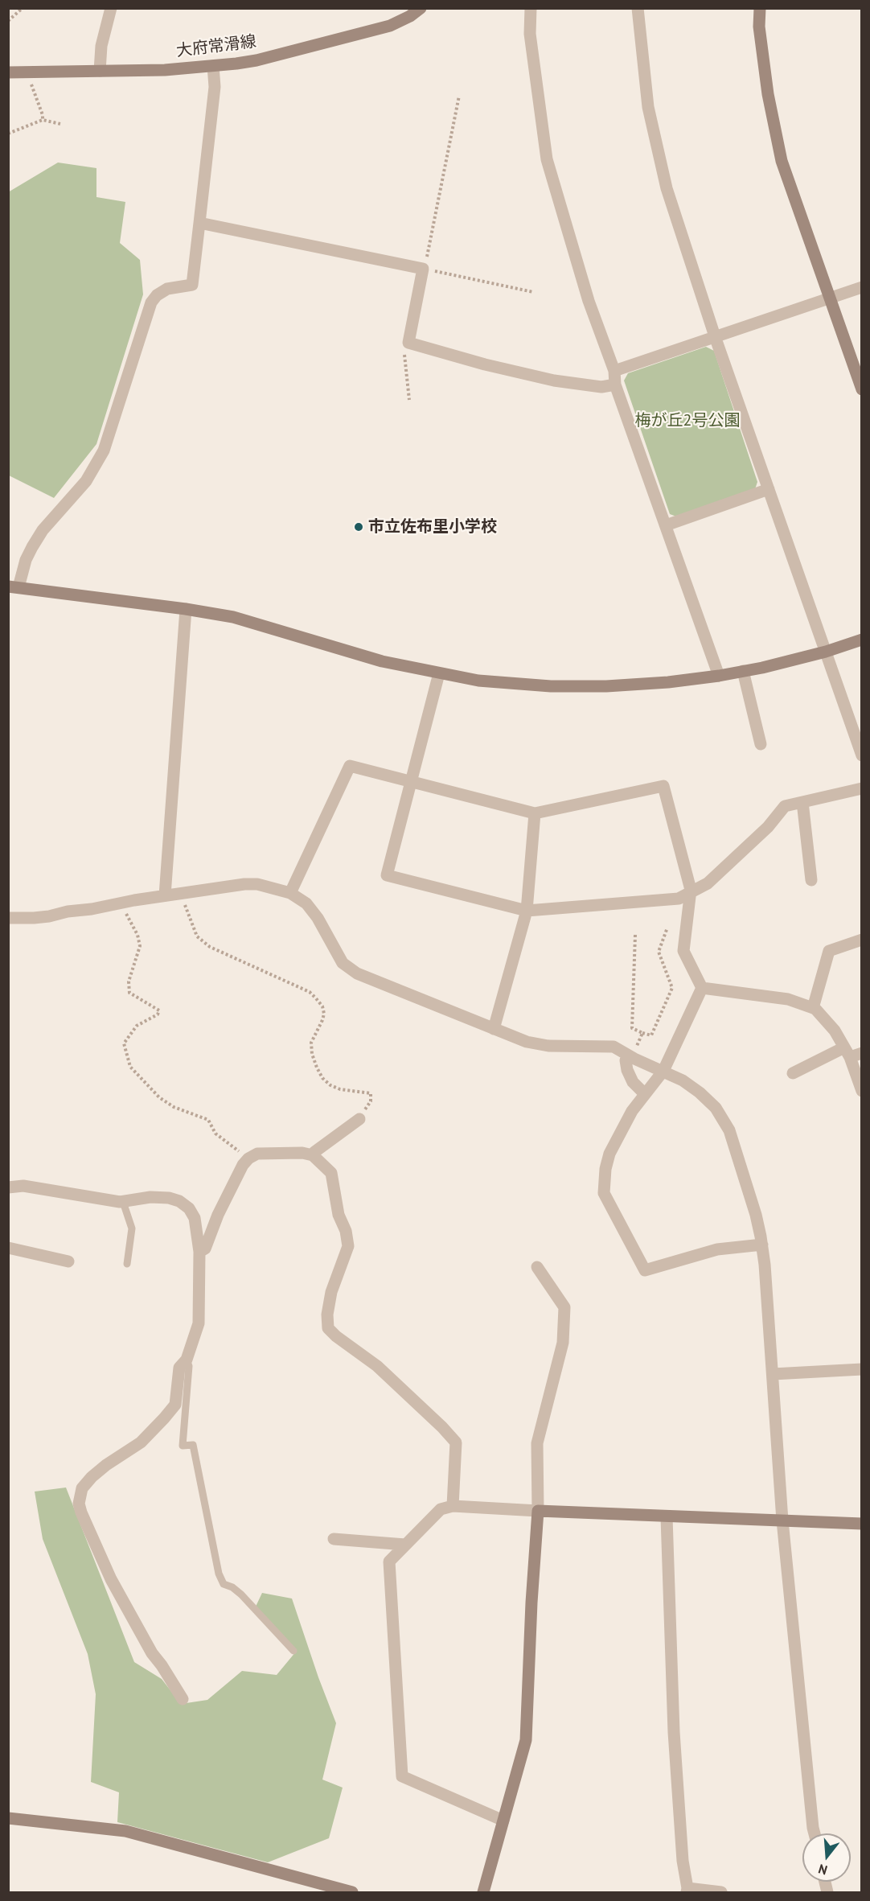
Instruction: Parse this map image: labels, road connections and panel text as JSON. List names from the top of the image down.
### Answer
{
  "streets": {
    "street": ["大府常滑線"]
  },
  "parks": ["梅が丘2号公園"],
  "places": ["市立佐布里小学校"],
  "north": "bottom"
}
